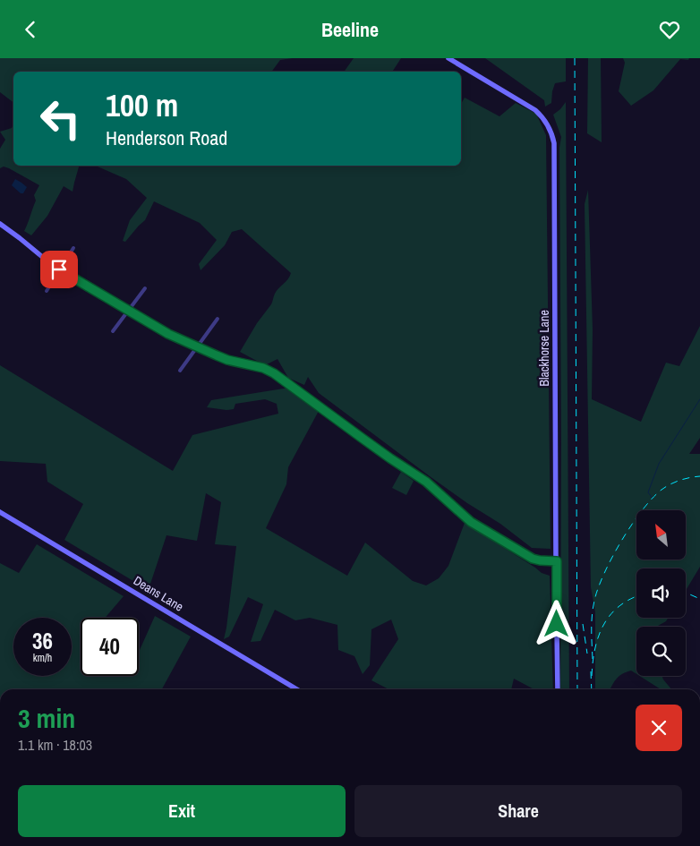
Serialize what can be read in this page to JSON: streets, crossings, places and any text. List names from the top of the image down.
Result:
{
  "streets": {
    "street": ["Blackhorse Lane", "Deans Lane"]
  },
  "north": "top left",
  "page": {
    "header": "Beeline",
    "turn": ["100 m", "Henderson Road"],
    "speed": "36 km/h",
    "limit": "40",
    "heading": ["3 min", "1.1 km · 18:03"],
    "buttons": ["Exit", "Share"]
  }
}
